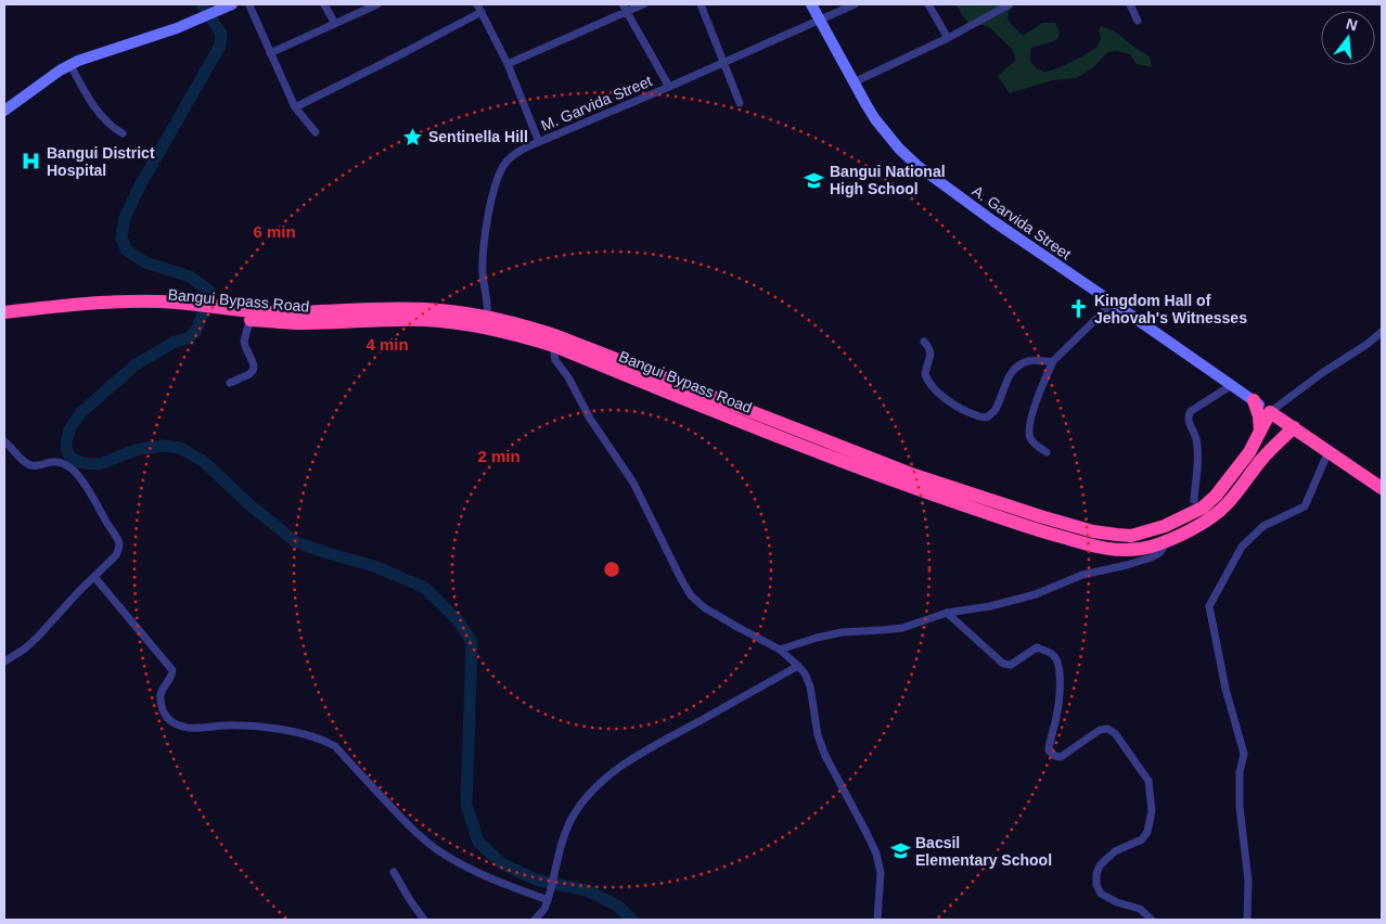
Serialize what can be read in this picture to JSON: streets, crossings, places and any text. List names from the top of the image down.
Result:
{
  "streets": {
    "highway": ["Bangui Bypass Road"],
    "main road": ["A. Garvida Street"],
    "street": ["M. Garvida Street"]
  },
  "crossings": [
    ["M. Garvida Street", "A. Garvida Street"],
    ["M. Garvida Street", "Bangui Bypass Road"],
    ["A. Garvida Street", "Bangui Bypass Road"]
  ],
  "places": {
    "place": ["Sentinella Hill"],
    "hospital": ["Bangui District Hospital"],
    "school or university": ["Bangui National High School", "Bacsil Elementary School"],
    "church": ["Kingdom Hall of Jehovah's Witnesses"]
  },
  "north": "top",
  "rings": ["6 min", "4 min", "2 min"]
}
